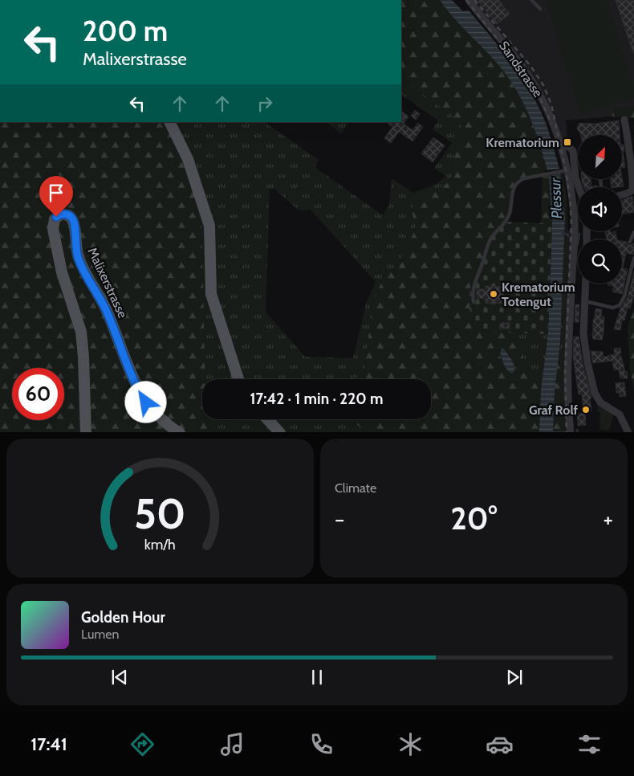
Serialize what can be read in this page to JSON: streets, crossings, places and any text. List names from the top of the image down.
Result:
{
  "streets": {
    "main road": ["Malixerstrasse"],
    "street": ["Sandstrasse"]
  },
  "water": ["Plessur"],
  "places": {
    "transit": ["Krematorium"],
    "other": ["Krematorium Totengut", "Graf Rolf"]
  },
  "north": "top right",
  "page": {
    "turn": ["200 m", "Malixerstrasse"],
    "limit": "60",
    "trip": "17:42 · 1 min · 220 m",
    "tile": "Climate",
    "heat": ["−", "20°", "+"],
    "song": ["Golden Hour", "Lumen"],
    "tabs": "17:41",
    "gauge": ["50", "km/h"]
  }
}
